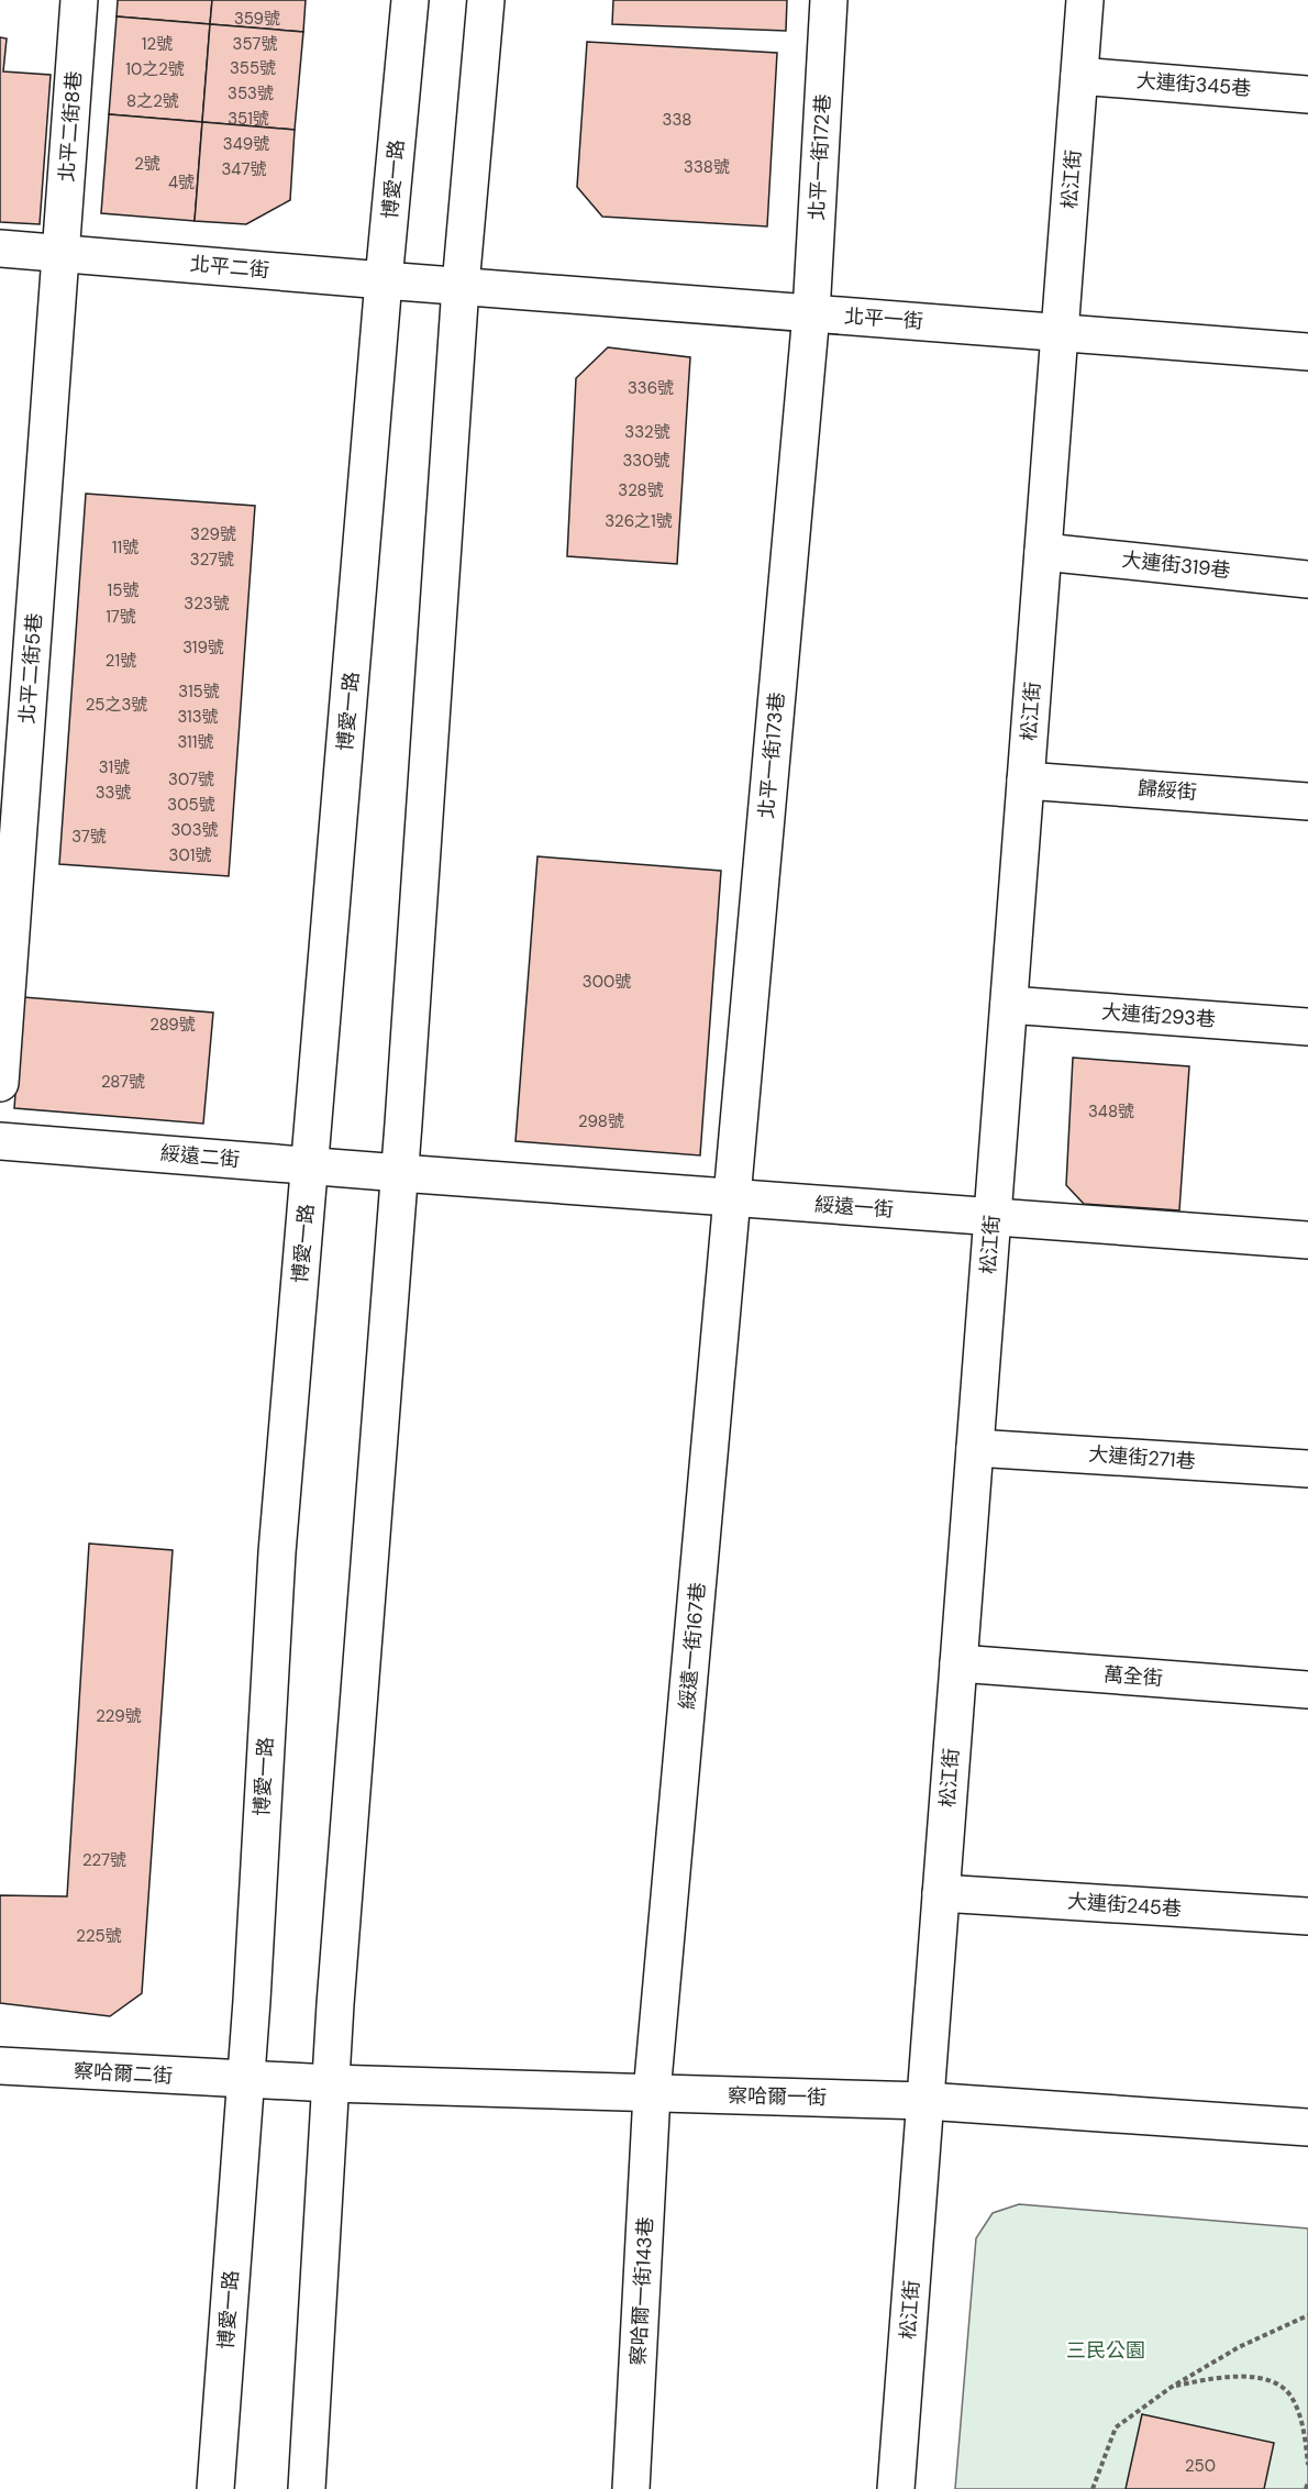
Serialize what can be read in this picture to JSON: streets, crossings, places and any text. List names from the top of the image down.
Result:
{
  "streets": {
    "street": [
      "大連街345巷",
      "北平二街8巷",
      "北平一街172巷",
      "博愛一路",
      "松江街",
      "北平二街",
      "北平一街",
      "大連街319巷",
      "北平二街5巷",
      "北平一街173巷",
      "歸綏街",
      "大連街293巷",
      "綏遠二街",
      "綏遠一街",
      "大連街271巷",
      "綏遠一街167巷",
      "萬全街",
      "大連街245巷",
      "察哈爾二街",
      "察哈爾一街",
      "察哈爾一街143巷"
    ]
  },
  "crossings": [
    ["大連街345巷", "松江街"],
    ["北平二街8巷", "北平二街"],
    ["北平二街8巷", "北平二街5巷"],
    ["北平一街172巷", "北平一街"],
    ["北平一街172巷", "北平一街173巷"],
    ["博愛一路", "北平二街"],
    ["博愛一路", "綏遠二街"],
    ["博愛一路", "察哈爾二街"],
    ["博愛一路", "察哈爾一街"],
    ["松江街", "北平一街"],
    ["松江街", "大連街319巷"],
    ["松江街", "歸綏街"],
    ["松江街", "大連街293巷"],
    ["松江街", "綏遠一街"],
    ["松江街", "大連街271巷"],
    ["松江街", "萬全街"],
    ["松江街", "大連街245巷"],
    ["松江街", "察哈爾一街"],
    ["北平二街", "北平一街"],
    ["北平二街", "北平二街5巷"],
    ["北平一街", "北平一街173巷"],
    ["北平一街173巷", "綏遠一街"],
    ["北平一街173巷", "綏遠一街167巷"],
    ["綏遠二街", "綏遠一街"],
    ["綏遠一街", "綏遠一街167巷"],
    ["綏遠一街167巷", "察哈爾一街"],
    ["綏遠一街167巷", "察哈爾一街143巷"],
    ["察哈爾二街", "察哈爾一街"],
    ["察哈爾一街", "察哈爾一街143巷"]
  ],
  "parks": ["三民公園"],
  "house_numbers": [
    "359號",
    "12號",
    "357號",
    "355號",
    "10之2號",
    "353號",
    "8之2號",
    "351號",
    "338",
    "349號",
    "2號",
    "338號",
    "347號",
    "4號",
    "336號",
    "332號",
    "330號",
    "328號",
    "326之1號",
    "329號",
    "11號",
    "327號",
    "15號",
    "323號",
    "17號",
    "319號",
    "21號",
    "315號",
    "25之3號",
    "313號",
    "311號",
    "31號",
    "307號",
    "33號",
    "305號",
    "303號",
    "37號",
    "301號",
    "300號",
    "289號",
    "287號",
    "348號",
    "298號",
    "229號",
    "227號",
    "225號",
    "250"
  ]
}
